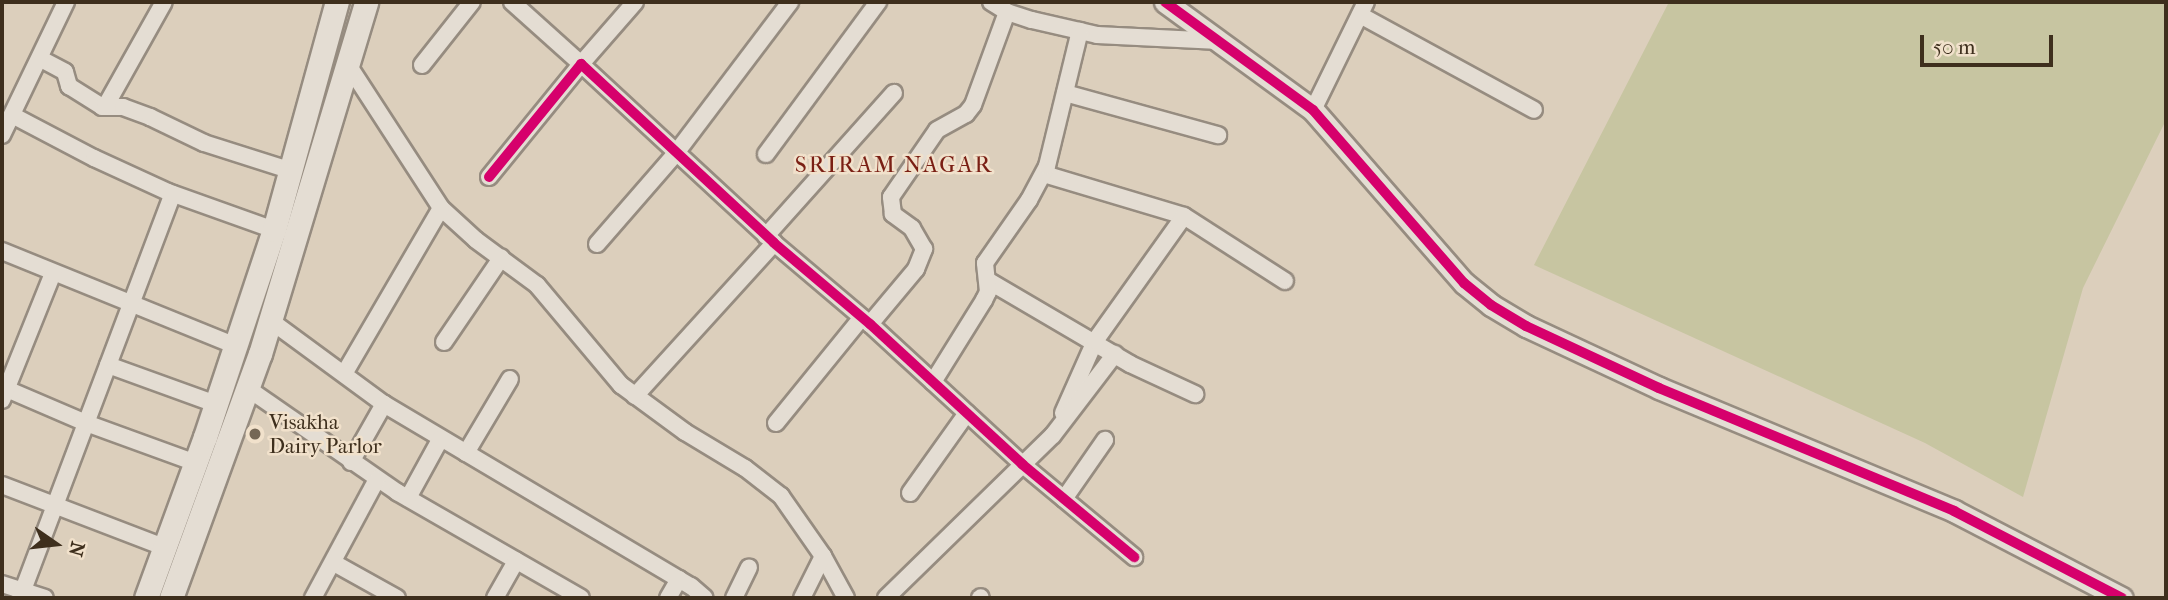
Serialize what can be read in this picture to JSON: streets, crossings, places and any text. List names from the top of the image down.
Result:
{
  "districts": ["SRIRAM NAGAR"],
  "places": ["Visakha Dairy Parlor"],
  "scale_bar": "50 m",
  "north": "right"
}
